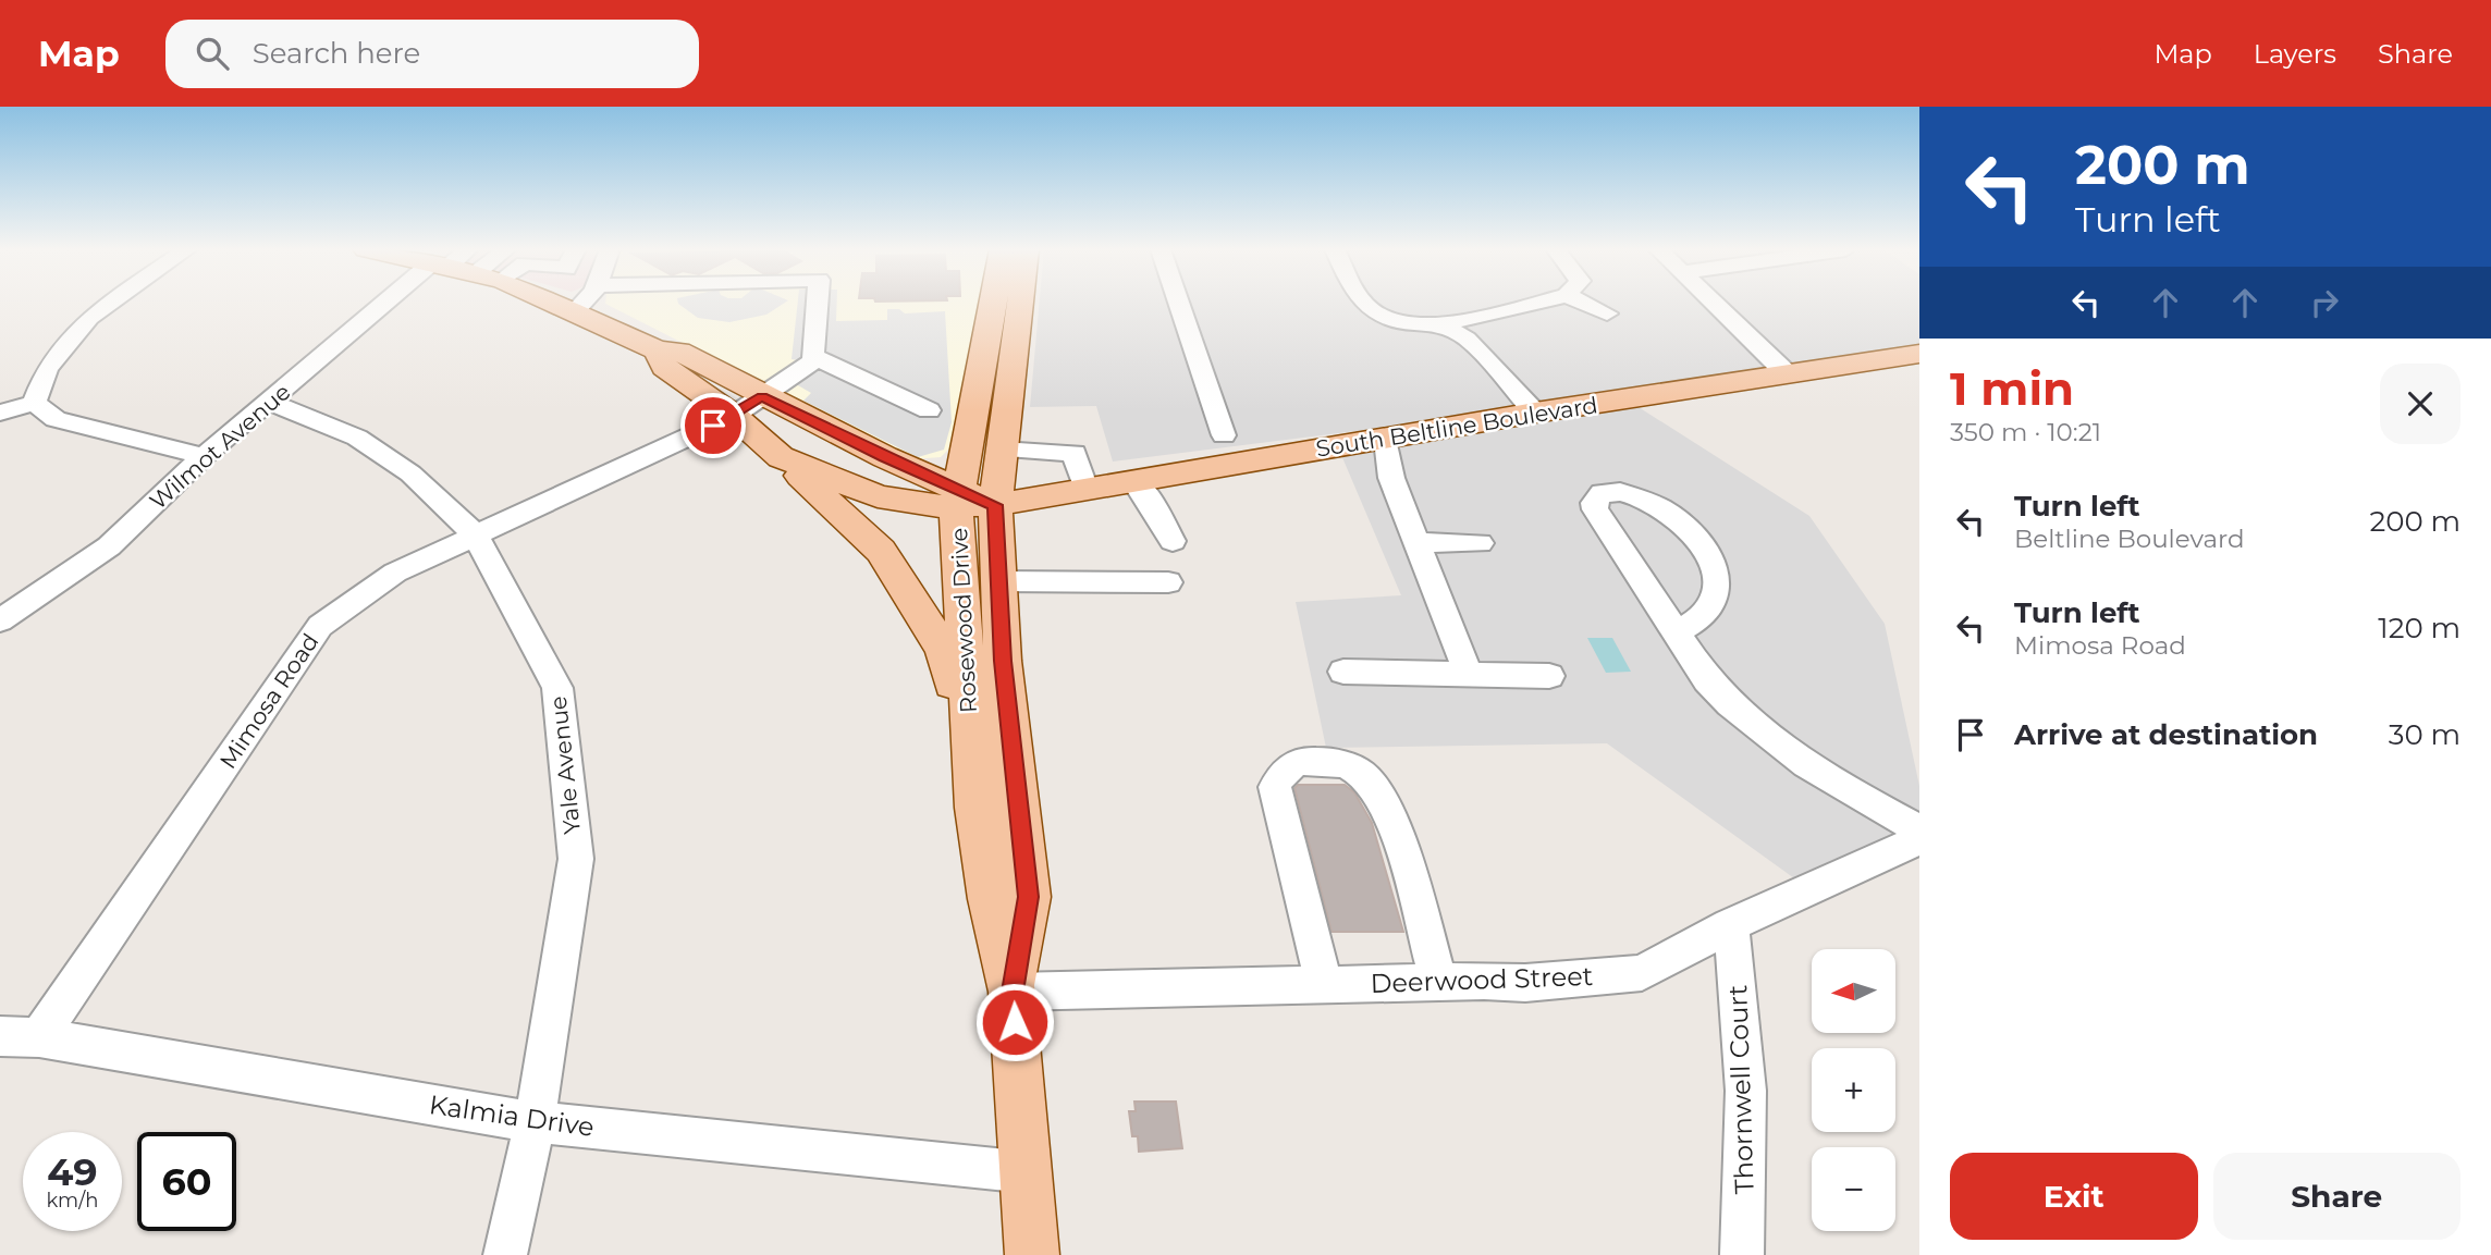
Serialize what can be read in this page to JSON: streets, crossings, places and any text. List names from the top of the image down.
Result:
{
  "streets": {
    "main road": ["South Beltline Boulevard", "Rosewood Drive"],
    "street": [
      "Wilmot Avenue",
      "Mimosa Road",
      "Yale Avenue",
      "Deerwood Street",
      "Thornwell Court",
      "Kalmia Drive"
    ]
  },
  "crossings": [
    ["South Beltline Boulevard", "Rosewood Drive"],
    ["Wilmot Avenue", "Yale Avenue"],
    ["Rosewood Drive", "Deerwood Street"],
    ["Rosewood Drive", "Kalmia Drive"],
    ["Mimosa Road", "Yale Avenue"],
    ["Mimosa Road", "Kalmia Drive"],
    ["Yale Avenue", "Kalmia Drive"],
    ["Deerwood Street", "Thornwell Court"]
  ],
  "north": "left",
  "page": {
    "header": "Map",
    "search": "Search here",
    "nav": ["Map", "Layers", "Share"],
    "turn": ["200 m", "Turn left"],
    "heading": ["1 min", "350 m · 10:21"],
    "list": [
      {
        "name": "Turn left",
        "note": "Beltline Boulevard",
        "value": "200 m"
      },
      {
        "name": "Turn left",
        "note": "Mimosa Road",
        "value": "120 m"
      },
      {
        "name": "Arrive at destination",
        "value": "30 m"
      }
    ],
    "map_buttons": ["+", "−"],
    "speed": "49 km/h",
    "limit": "60",
    "buttons": ["Exit", "Share"]
  }
}
